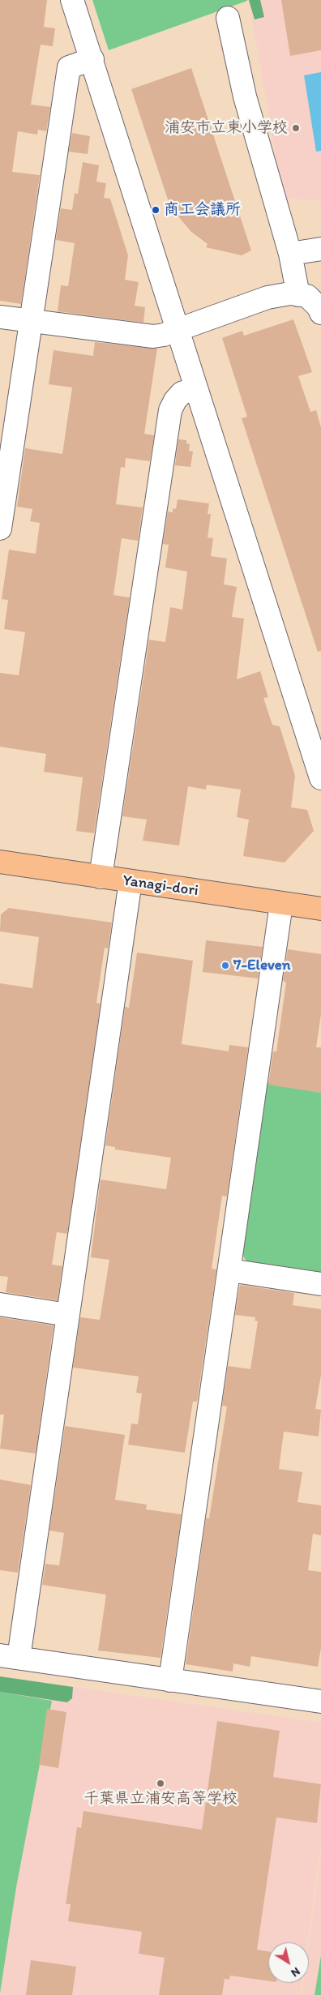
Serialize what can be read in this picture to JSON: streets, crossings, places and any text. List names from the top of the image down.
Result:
{
  "streets": {
    "main road": ["Yanagi-dori"]
  },
  "places": [
    "浦安市立東小学校",
    "商工会議所",
    "7-Eleven",
    "千葉県立浦安高等学校"
  ],
  "north": "bottom right"
}
